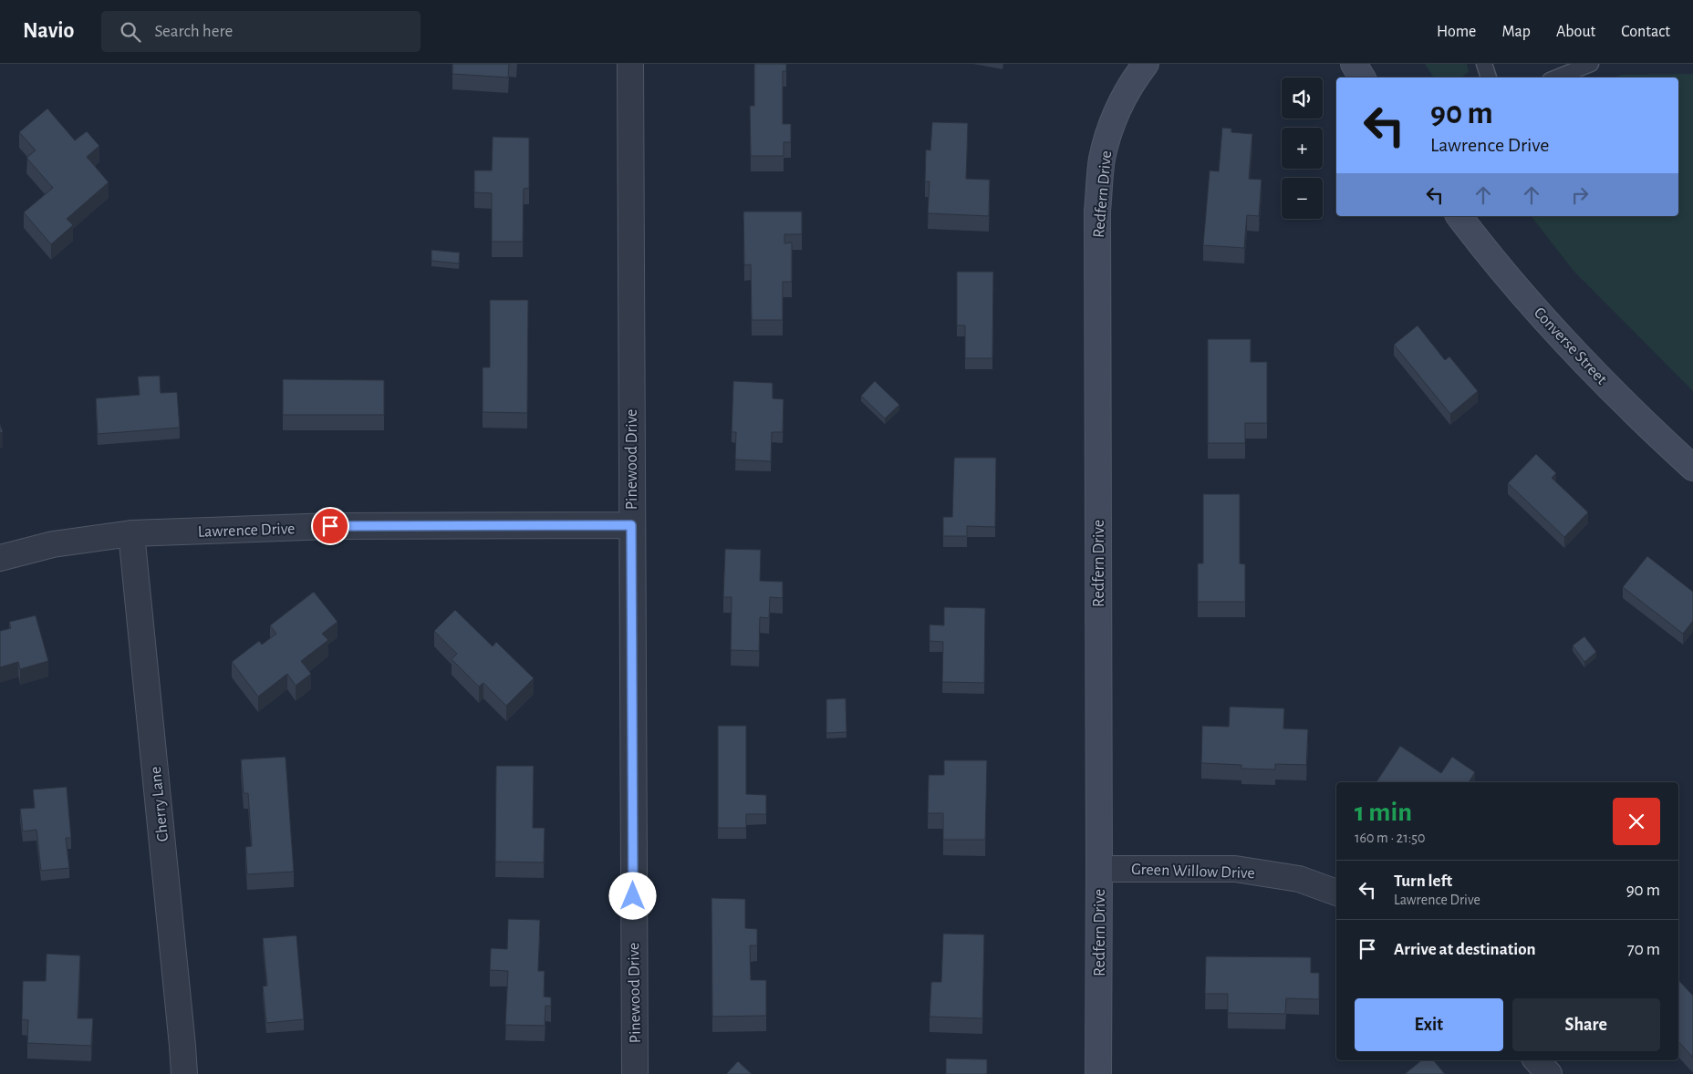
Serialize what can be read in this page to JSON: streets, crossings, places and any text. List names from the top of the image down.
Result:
{
  "streets": {
    "street": [
      "Redfern Drive",
      "Converse Street",
      "Pinewood Drive",
      "Lawrence Drive",
      "Cherry Lane",
      "Green Willow Drive"
    ]
  },
  "crossings": [
    ["Redfern Drive", "Green Willow Drive"],
    ["Pinewood Drive", "Lawrence Drive"],
    ["Lawrence Drive", "Cherry Lane"]
  ],
  "page": {
    "header": "Navio",
    "search": "Search here",
    "nav": [
      "Home",
      "Map",
      "About",
      "Contact"
    ],
    "map_buttons": ["+", "−"],
    "turn": ["90 m", "Lawrence Drive"],
    "heading": ["1 min", "160 m · 21:50"],
    "list": [
      {
        "name": "Turn left",
        "note": "Lawrence Drive",
        "value": "90 m"
      },
      {
        "name": "Arrive at destination",
        "value": "70 m"
      }
    ],
    "buttons": ["Exit", "Share"]
  }
}
